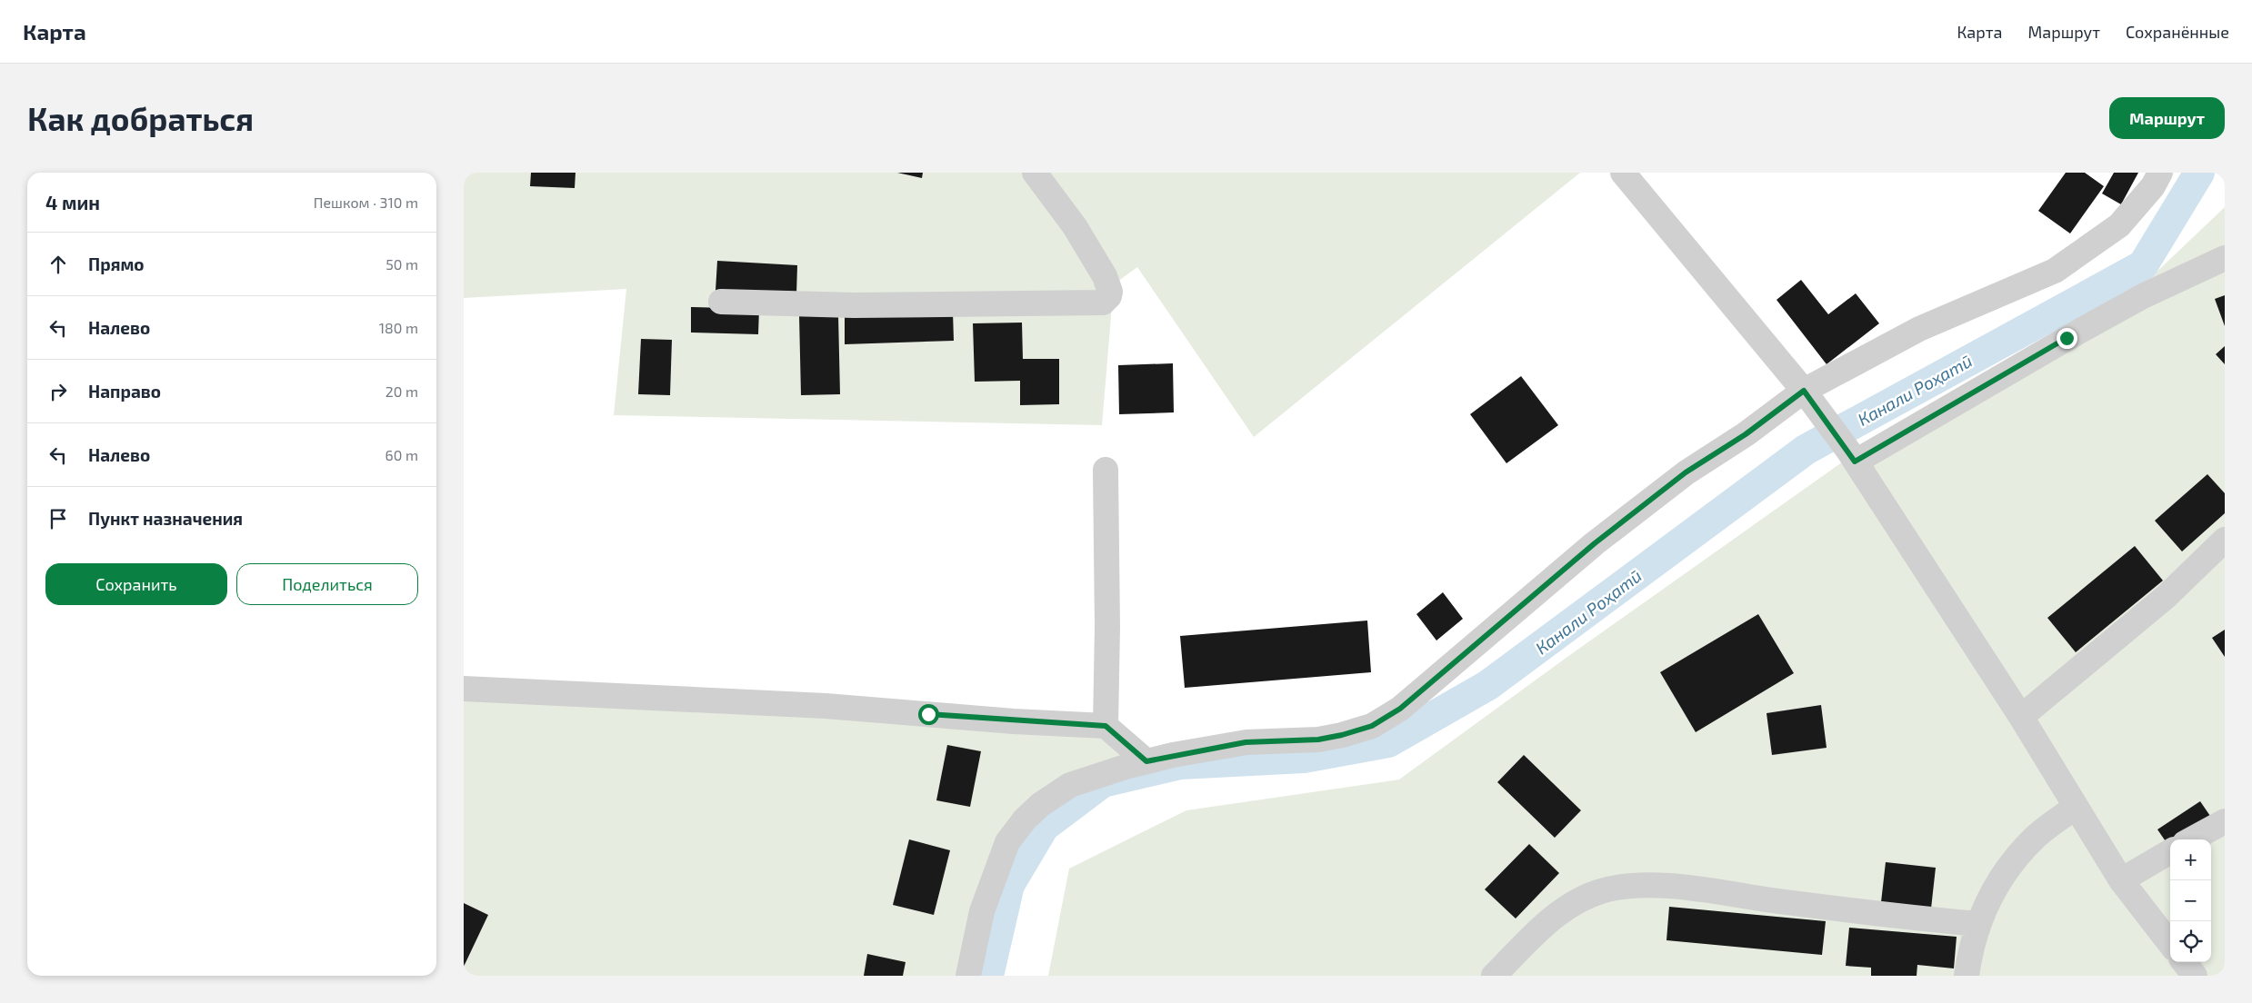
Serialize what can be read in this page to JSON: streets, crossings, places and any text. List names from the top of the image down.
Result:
{
  "water": ["Канали Роҳатӣ"],
  "page": {
    "header": "Карта",
    "nav": ["Карта", "Маршрут", "Сохранённые"],
    "buttons": [
      "Маршрут",
      ["Сохранить", "Поделиться"]
    ],
    "title": "Как добраться",
    "heading": ["4 мин", "Пешком · 310 m"],
    "list": [
      ["Прямо", "50 m"],
      ["Налево", "180 m"],
      ["Направо", "20 m"],
      ["Налево", "60 m"],
      "Пункт назначения"
    ],
    "map_buttons": ["+", "−"]
  }
}
